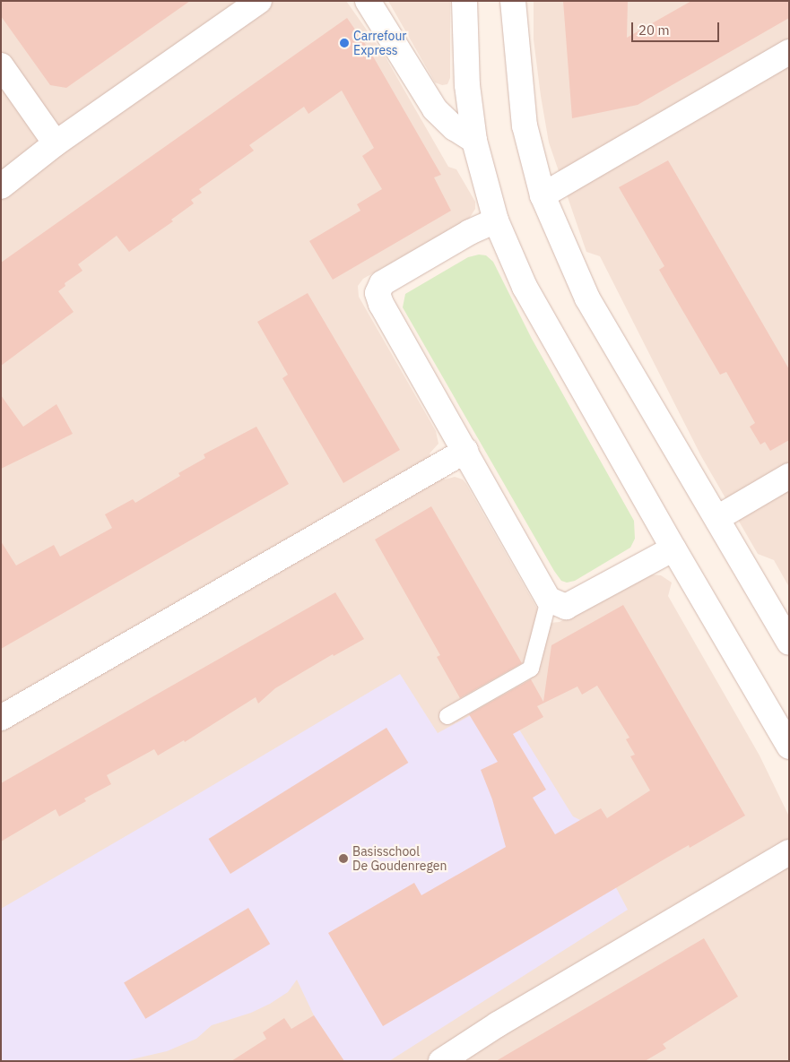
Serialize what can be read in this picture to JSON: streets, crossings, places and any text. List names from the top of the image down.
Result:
{
  "places": ["Carrefour Express", "Basisschool De Goudenregen"],
  "scale_bar": "20 m"
}
